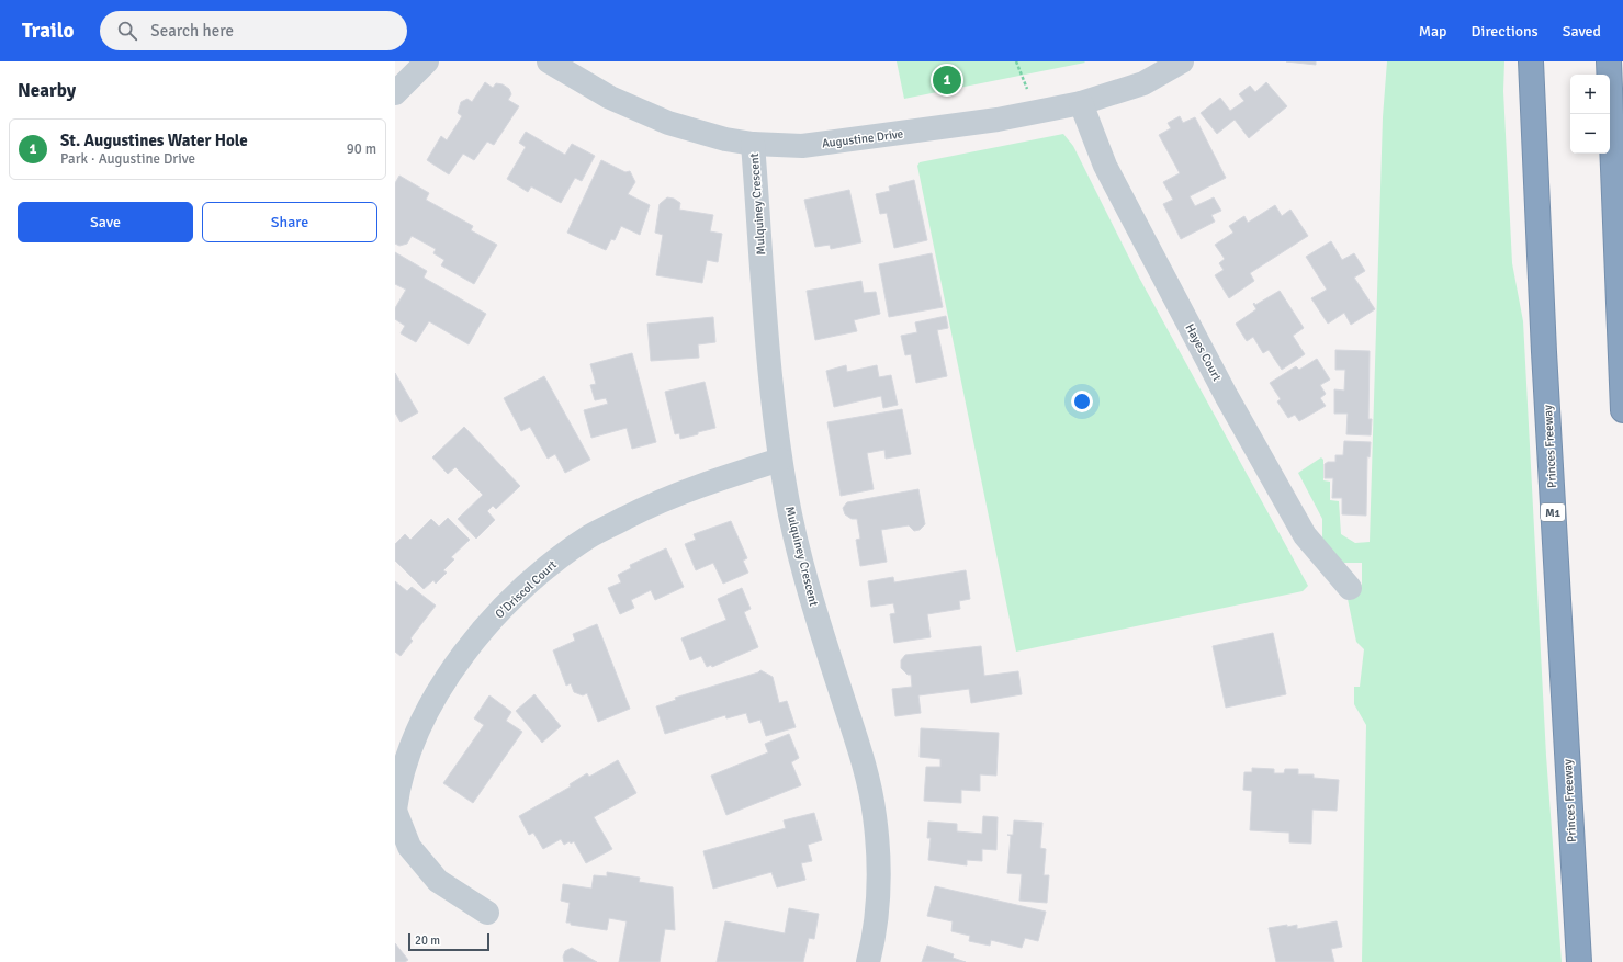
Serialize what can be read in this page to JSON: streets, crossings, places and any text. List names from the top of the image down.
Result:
{
  "streets": {
    "highway": ["Princes Freeway", "M1"],
    "street": [
      "Augustine Drive",
      "Mulquiney Crescent",
      "Hayes Court",
      "O'Driscol Court"
    ]
  },
  "crossings": [
    ["Augustine Drive", "Mulquiney Crescent"],
    ["Augustine Drive", "Hayes Court"],
    ["Mulquiney Crescent", "O'Driscol Court"]
  ],
  "scale_bar": "20 m",
  "page": {
    "header": "Trailo",
    "search": "Search here",
    "nav": ["Map", "Directions", "Saved"],
    "heading": "Nearby",
    "pins": "1",
    "map_buttons": ["+", "−"],
    "list": [
      {
        "mark": "1",
        "name": "St. Augustines Water Hole",
        "note": "Park · Augustine Drive",
        "value": "90 m"
      }
    ],
    "buttons": ["Save", "Share"],
    "scale": "20 m"
  }
}
